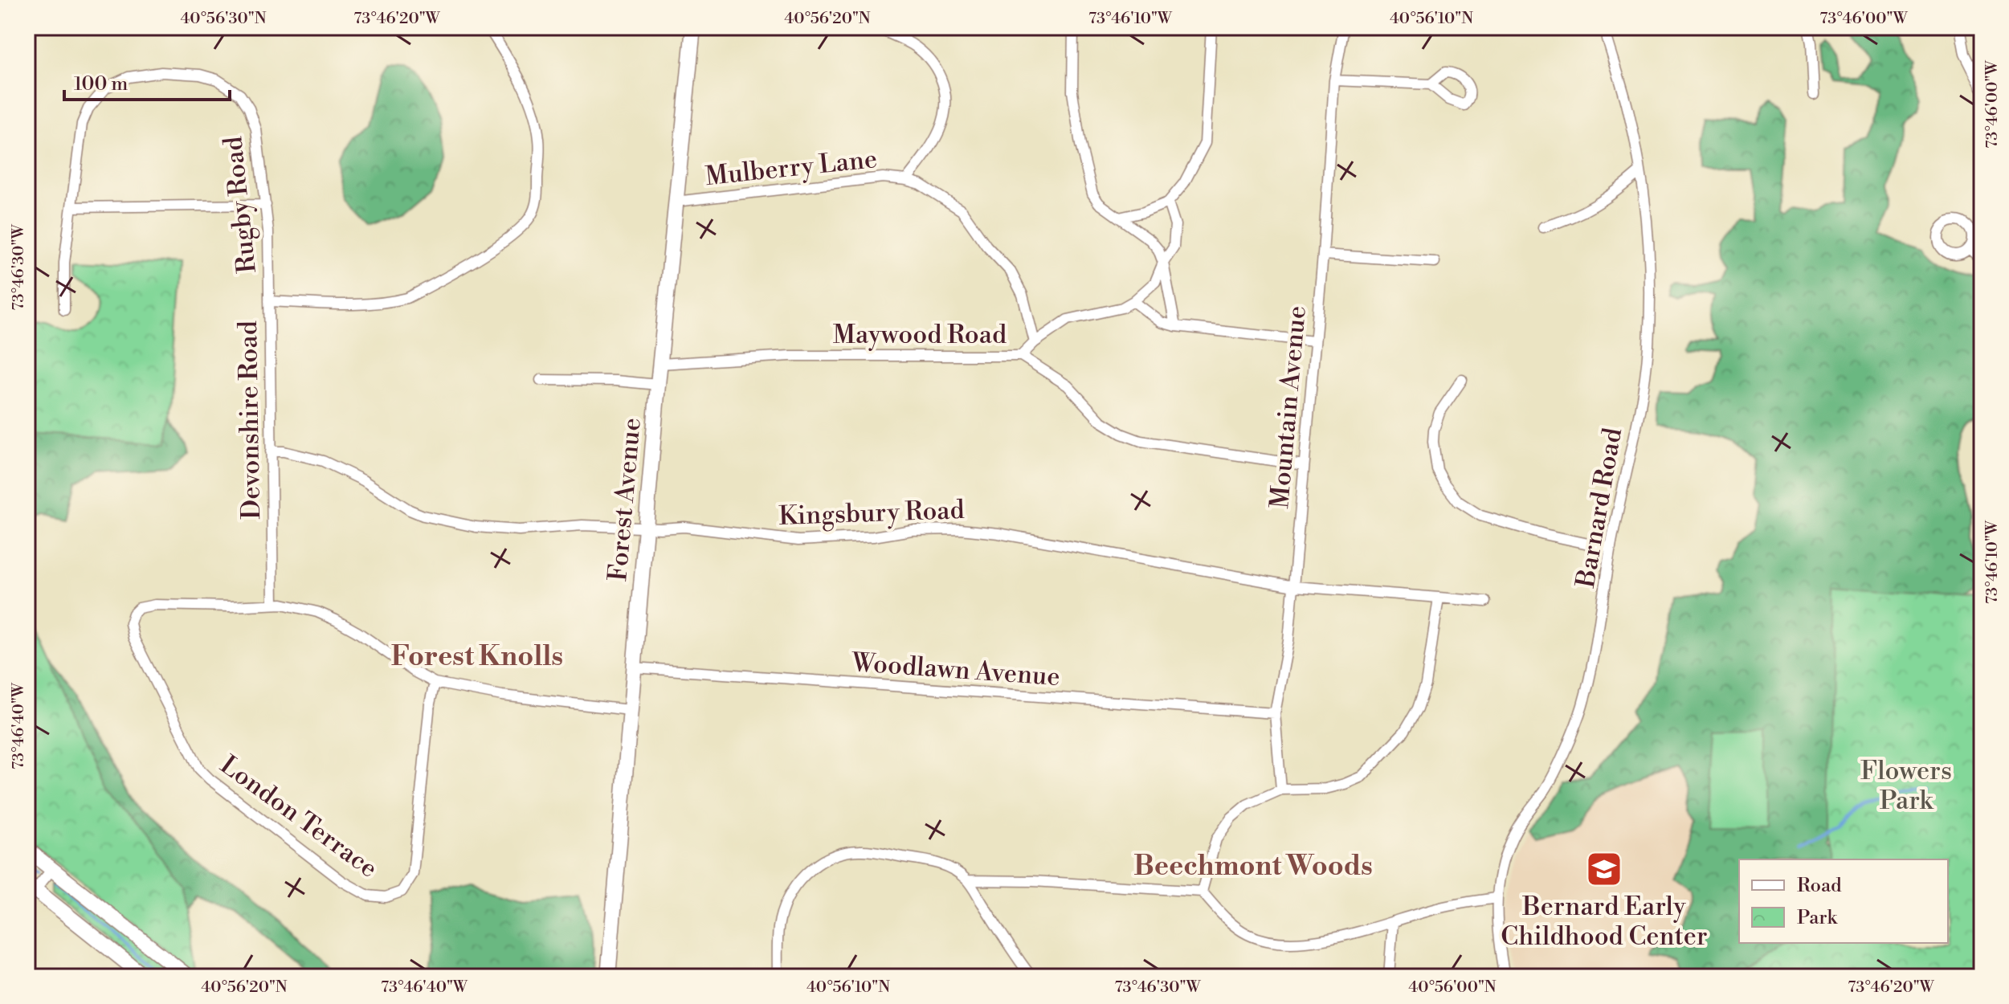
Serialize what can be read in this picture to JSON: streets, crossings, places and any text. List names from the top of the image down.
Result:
{
  "streets": {
    "street": [
      "Mulberry Lane",
      "Rugby Road",
      "Maywood Road",
      "Mountain Avenue",
      "Devonshire Road",
      "Forest Avenue",
      "Barnard Road",
      "Kingsbury Road",
      "Woodlawn Avenue",
      "London Terrace"
    ]
  },
  "crossings": [
    ["Mulberry Lane", "Forest Avenue"],
    ["Rugby Road", "Devonshire Road"],
    ["Maywood Road", "Mountain Avenue"],
    ["Maywood Road", "Forest Avenue"],
    ["Mountain Avenue", "Kingsbury Road"],
    ["Mountain Avenue", "Woodlawn Avenue"],
    ["Devonshire Road", "Kingsbury Road"],
    ["Devonshire Road", "London Terrace"],
    ["Forest Avenue", "Kingsbury Road"],
    ["Forest Avenue", "Woodlawn Avenue"]
  ],
  "districts": ["Forest Knolls", "Beechmont Woods"],
  "parks": ["Flowers Park"],
  "places": {
    "school or university": ["Bernard Early Childhood Center"]
  },
  "legend": ["Road", "Park"],
  "scale_bar": "100 m",
  "coordinates": [
    "40°56'30\"N",
    "73°46'20\"W",
    "40°56'20\"N",
    "73°46'10\"W",
    "40°56'10\"N",
    "73°46'00\"W",
    "73°46'30\"W",
    "73°46'40\"W",
    "40°56'00\"N"
  ]
}
